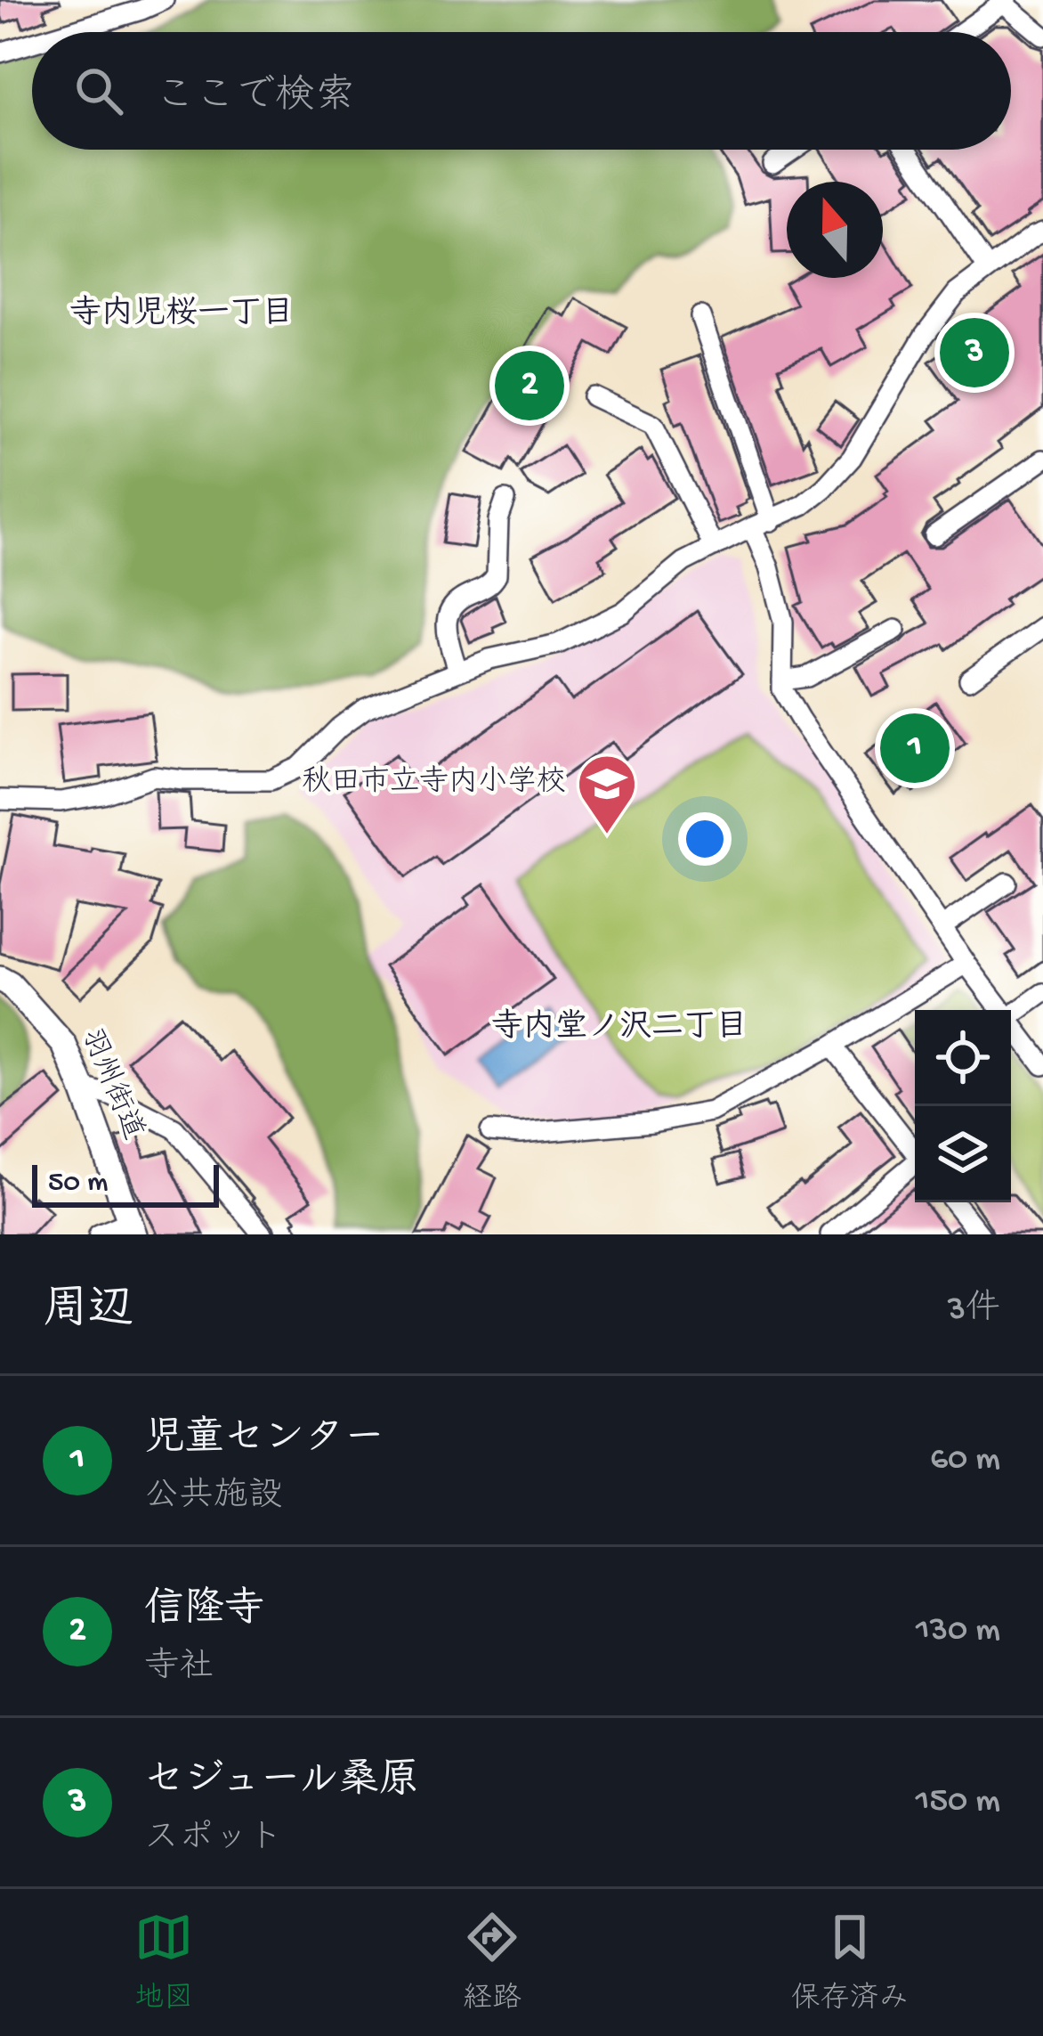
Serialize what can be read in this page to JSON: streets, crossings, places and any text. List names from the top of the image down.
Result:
{
  "streets": {
    "street": ["羽州街道"]
  },
  "districts": ["寺内児桜一丁目", "寺内堂ノ沢二丁目"],
  "places": {
    "school or university": ["秋田市立寺内小学校"]
  },
  "scale_bar": "50 m",
  "north": "top",
  "page": {
    "search": "ここで検索",
    "pins": ["3", "2", "1"],
    "scale": "50 m",
    "heading": ["周辺", "3件"],
    "list": [
      {
        "mark": "1",
        "name": "児童センター",
        "note": "公共施設",
        "value": "60 m"
      },
      {
        "mark": "2",
        "name": "信隆寺",
        "note": "寺社",
        "value": "130 m"
      },
      {
        "mark": "3",
        "name": "セジュール桑原",
        "note": "スポット",
        "value": "150 m"
      }
    ],
    "nav": ["地図", "経路", "保存済み"]
  }
}
